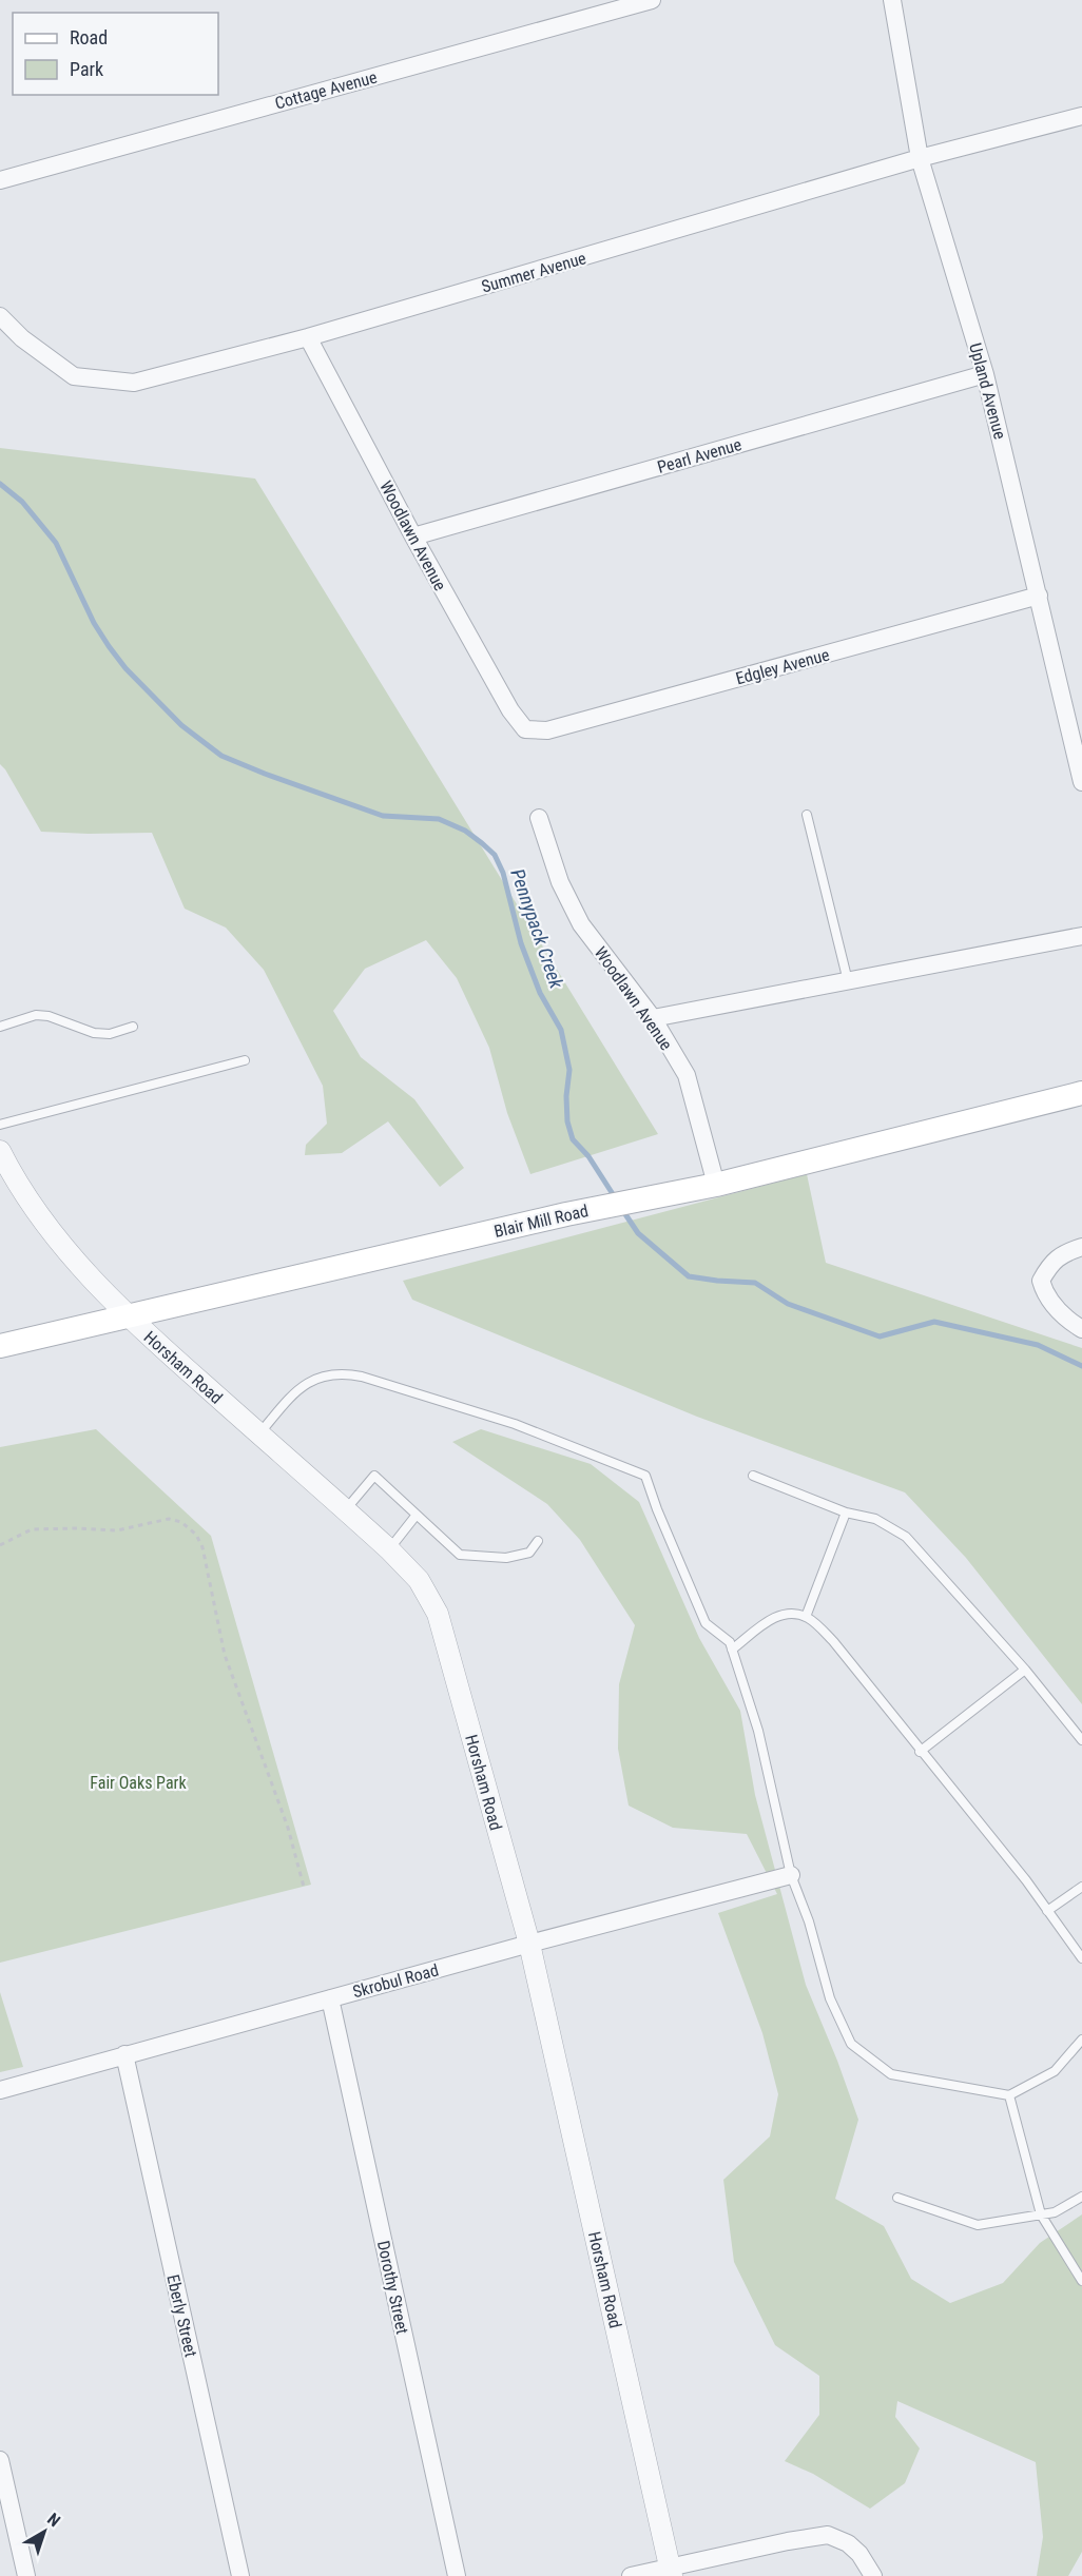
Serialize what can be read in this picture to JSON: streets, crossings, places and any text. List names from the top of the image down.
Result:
{
  "streets": {
    "main road": ["Blair Mill Road"],
    "street": [
      "Cottage Avenue",
      "Summer Avenue",
      "Upland Avenue",
      "Pearl Avenue",
      "Woodlawn Avenue",
      "Edgley Avenue",
      "Horsham Road",
      "Skrobul Road",
      "Dorothy Street",
      "Eberly Street"
    ]
  },
  "crossings": [
    ["Summer Avenue", "Upland Avenue"],
    ["Summer Avenue", "Woodlawn Avenue"],
    ["Upland Avenue", "Pearl Avenue"],
    ["Upland Avenue", "Edgley Avenue"],
    ["Pearl Avenue", "Woodlawn Avenue"],
    ["Woodlawn Avenue", "Edgley Avenue"],
    ["Woodlawn Avenue", "Blair Mill Road"],
    ["Blair Mill Road", "Horsham Road"],
    ["Horsham Road", "Skrobul Road"],
    ["Skrobul Road", "Dorothy Street"],
    ["Skrobul Road", "Eberly Street"]
  ],
  "water": ["Pennypack Creek"],
  "parks": ["Fair Oaks Park"],
  "legend": ["Road", "Park"],
  "north": "top right"
}
